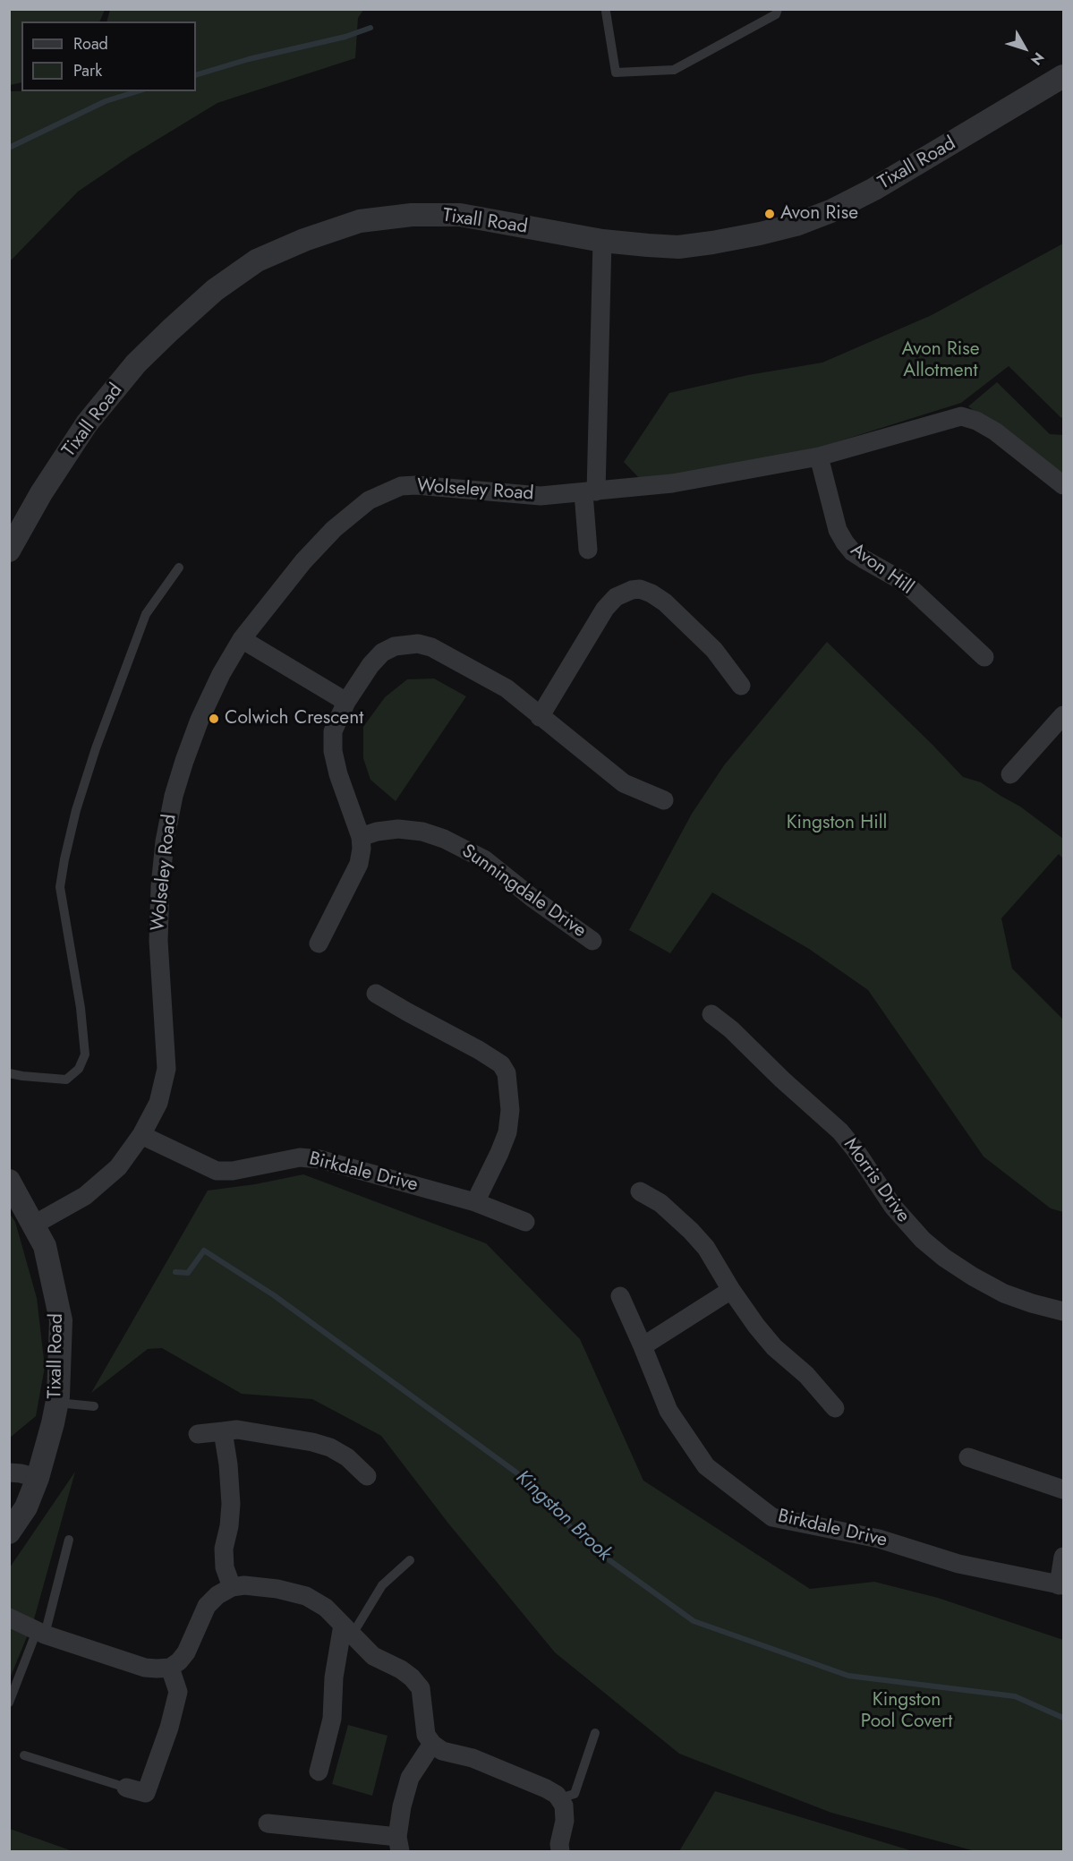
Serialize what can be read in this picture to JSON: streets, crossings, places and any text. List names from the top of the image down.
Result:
{
  "streets": {
    "street": [
      "Tixall Road",
      "Wolseley Road",
      "Avon Hill",
      "Sunningdale Drive",
      "Birkdale Drive",
      "Morris Drive"
    ]
  },
  "crossings": [
    ["Tixall Road", "Wolseley Road"],
    ["Wolseley Road", "Birkdale Drive"]
  ],
  "water": ["Kingston Brook"],
  "parks": ["Avon Rise Allotment", "Kingston Hill", "Kingston Pool Covert"],
  "places": ["Avon Rise", "Colwich Crescent"],
  "legend": ["Road", "Park"],
  "north": "bottom right"
}
